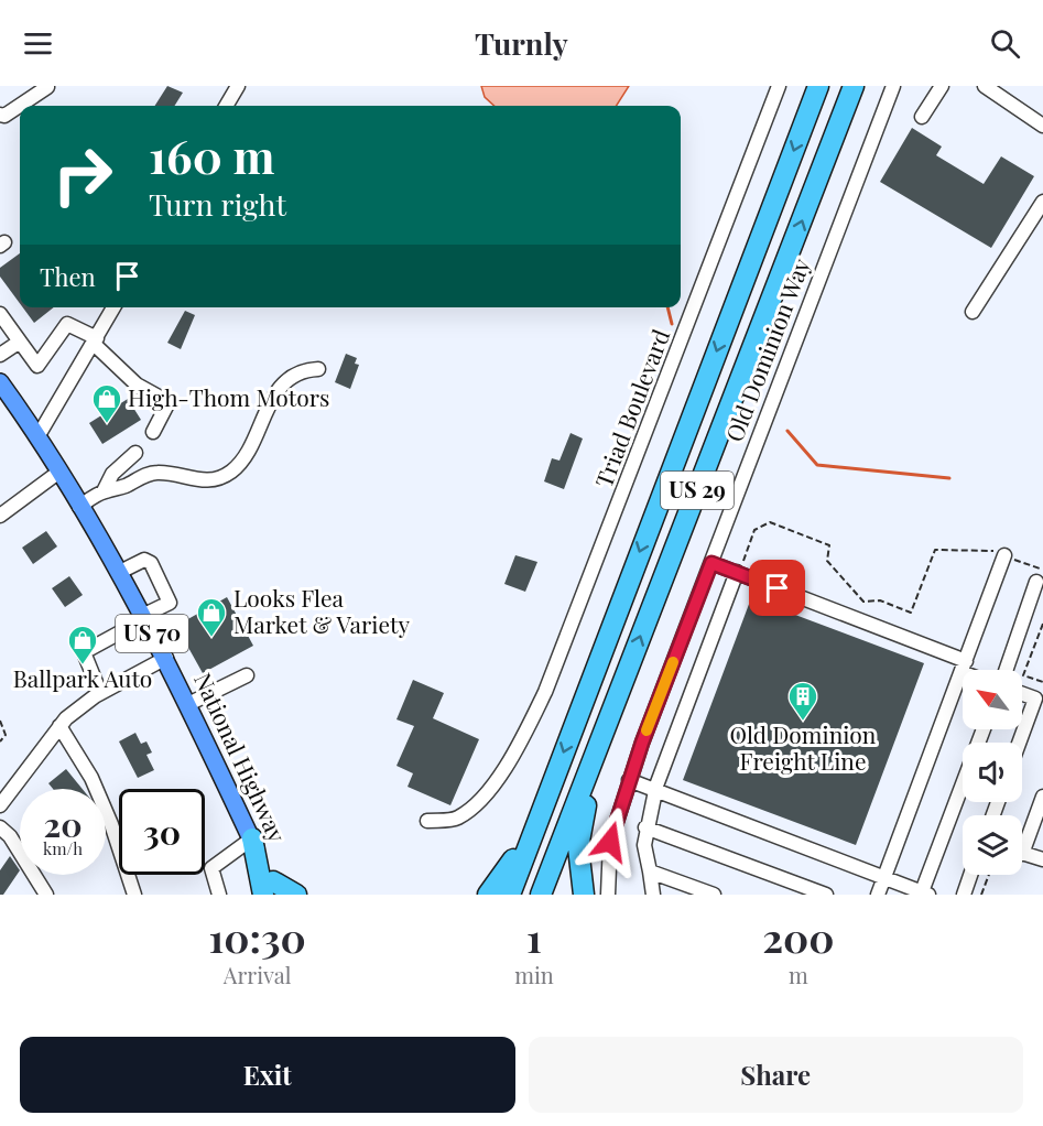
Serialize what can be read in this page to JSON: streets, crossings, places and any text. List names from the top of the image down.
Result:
{
  "streets": {
    "highway": ["US 29"],
    "main road": ["US 70", "National Highway"],
    "street": ["Old Dominion Way", "Triad Boulevard"]
  },
  "crossings": [
    ["US 70", "National Highway"]
  ],
  "places": {
    "shop": ["High-Thom Motors", "Looks Flea Market & Variety", "Ballpark Auto"],
    "building": ["Old Dominion Freight Line"]
  },
  "north": "top left",
  "page": {
    "header": "Turnly",
    "turn": ["160 m", "Turn right"],
    "then": "Then",
    "speed": "20 km/h",
    "limit": "30",
    "eta": [
      "10:30",
      "Arrival",
      "1",
      "min",
      "200",
      "m"
    ],
    "buttons": ["Exit", "Share"]
  }
}
